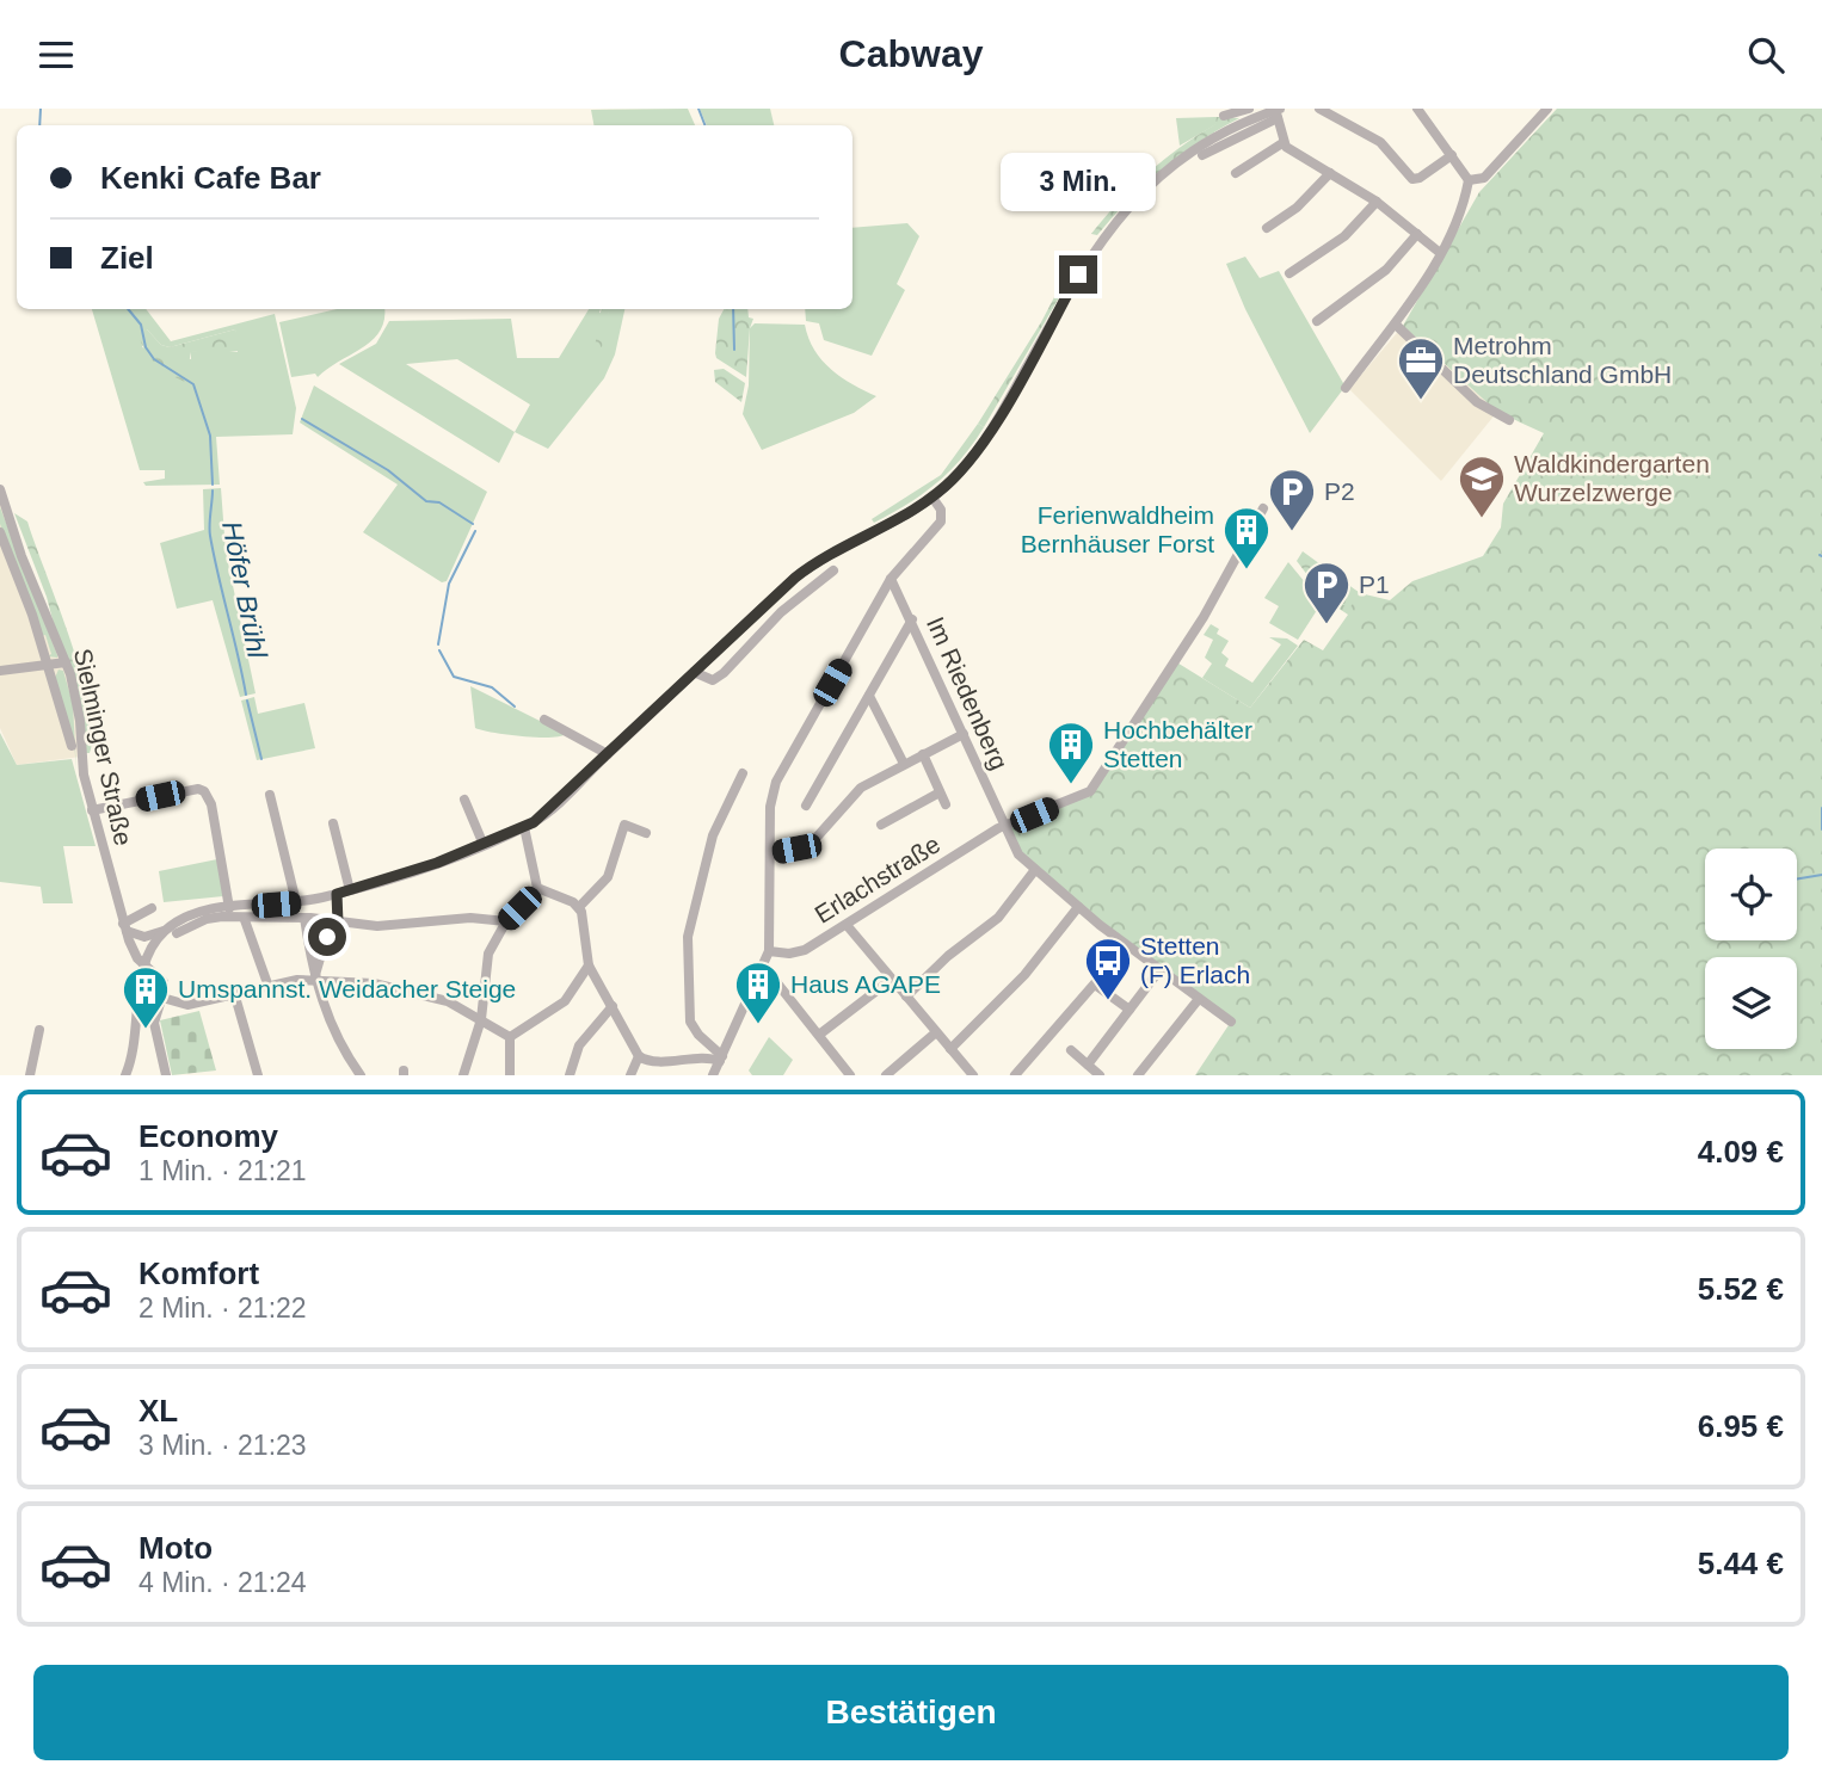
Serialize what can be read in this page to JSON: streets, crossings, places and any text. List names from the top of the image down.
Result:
{
  "streets": {
    "street": ["Im Riedenberg", "Sielminger Straße", "Erlachstraße"]
  },
  "crossings": [
    ["Im Riedenberg", "Erlachstraße"]
  ],
  "water": ["Höfer Brühl"],
  "places": {
    "office": ["Metrohm Deutschland GmbH"],
    "school or university": ["Waldkindergarten Wurzelzwerge"],
    "parking": ["P2", "P1"],
    "building": [
      "Ferienwaldheim Bernhäuser Forst",
      "Hochbehälter Stetten",
      "Haus AGAPE",
      "Umspannst. Weidacher Steige"
    ],
    "bus stop": ["Stetten (F) Erlach"]
  },
  "page": {
    "header": "Cabway",
    "banner": ["Kenki Cafe Bar", "Ziel"],
    "bubble": "3 Min.",
    "list": [
      {
        "name": "Economy",
        "note": "1 Min. · 21:21",
        "value": "4.09 €"
      },
      {
        "name": "Komfort",
        "note": "2 Min. · 21:22",
        "value": "5.52 €"
      },
      {
        "name": "XL",
        "note": "3 Min. · 21:23",
        "value": "6.95 €"
      },
      {
        "name": "Moto",
        "note": "4 Min. · 21:24",
        "value": "5.44 €"
      }
    ],
    "buttons": "Bestätigen"
  }
}
